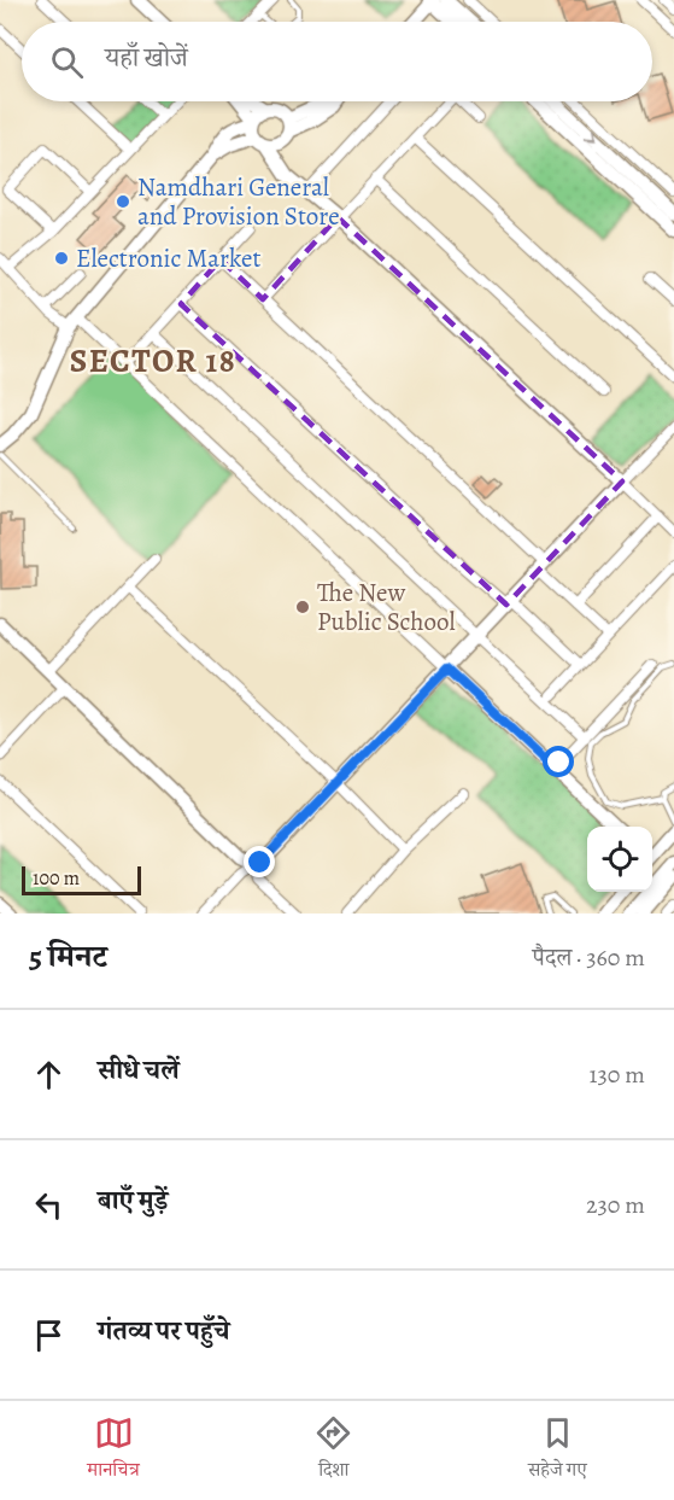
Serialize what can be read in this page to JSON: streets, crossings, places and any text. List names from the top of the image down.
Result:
{
  "districts": ["SECTOR 18"],
  "places": ["Namdhari General and Provision Store", "Electronic Market", "The New Public School"],
  "scale_bar": "100 m",
  "page": {
    "search": "यहाँ खोजें",
    "scale": "100 m",
    "heading": ["5 मिनट", "पैदल · 360 m"],
    "list": [
      ["सीधे चलें", "130 m"],
      ["बाएँ मुड़ें", "230 m"],
      "गंतव्य पर पहुँचे"
    ],
    "nav": ["मानचित्र", "दिशा", "सहेजे गए"]
  }
}
